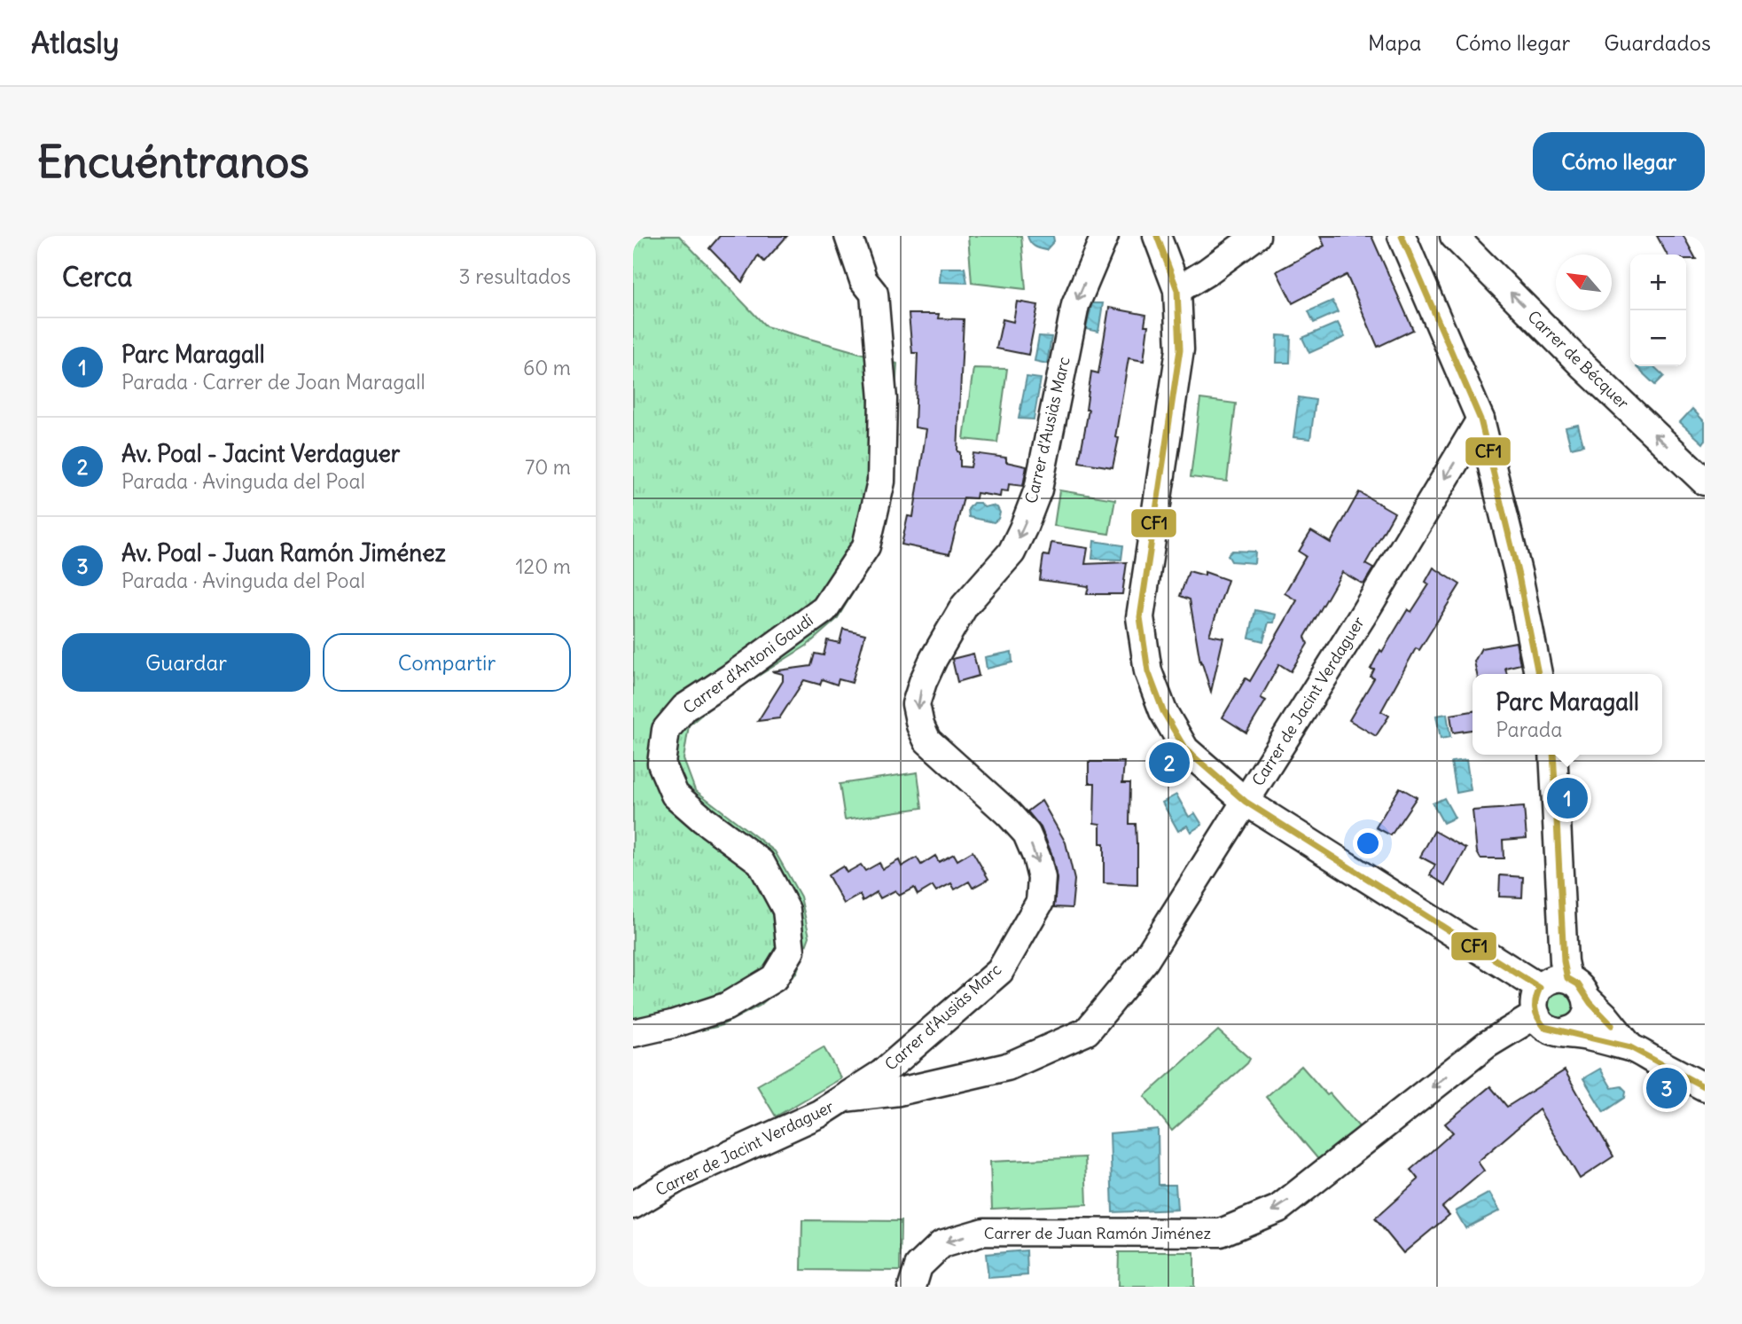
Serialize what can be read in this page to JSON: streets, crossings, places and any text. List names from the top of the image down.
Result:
{
  "streets": {
    "street": [
      "Carrer de Bécquer",
      "Carrer d'Ausiàs Marc",
      "Carrer d'Antoni Gaudí",
      "Carrer de Jacint Verdaguer",
      "Carrer de Juan Ramón Jiménez"
    ]
  },
  "crossings": [
    ["Carrer d'Ausiàs Marc", "Carrer de Jacint Verdaguer"]
  ],
  "one_way": ["Carrer d'Ausiàs Marc", "Carrer de Jacint Verdaguer", "Carrer de Juan Ramón Jiménez"],
  "lines": ["transit line CF1"],
  "north": "top left",
  "page": {
    "header": "Atlasly",
    "nav": ["Mapa", "Cómo llegar", "Guardados"],
    "buttons": [
      "Cómo llegar",
      ["Guardar", "Compartir"]
    ],
    "title": "Encuéntranos",
    "heading": ["Cerca", "3 resultados"],
    "map_buttons": ["+", "−"],
    "list": [
      {
        "mark": "1",
        "name": "Parc Maragall",
        "note": "Parada · Carrer de Joan Maragall",
        "value": "60 m"
      },
      {
        "mark": "2",
        "name": "Av. Poal - Jacint Verdaguer",
        "note": "Parada · Avinguda del Poal",
        "value": "70 m"
      },
      {
        "mark": "3",
        "name": "Av. Poal - Juan Ramón Jiménez",
        "note": "Parada · Avinguda del Poal",
        "value": "120 m"
      }
    ],
    "popup": ["Parc Maragall", "Parada"],
    "pins": ["2", "1", "3"]
  }
}
